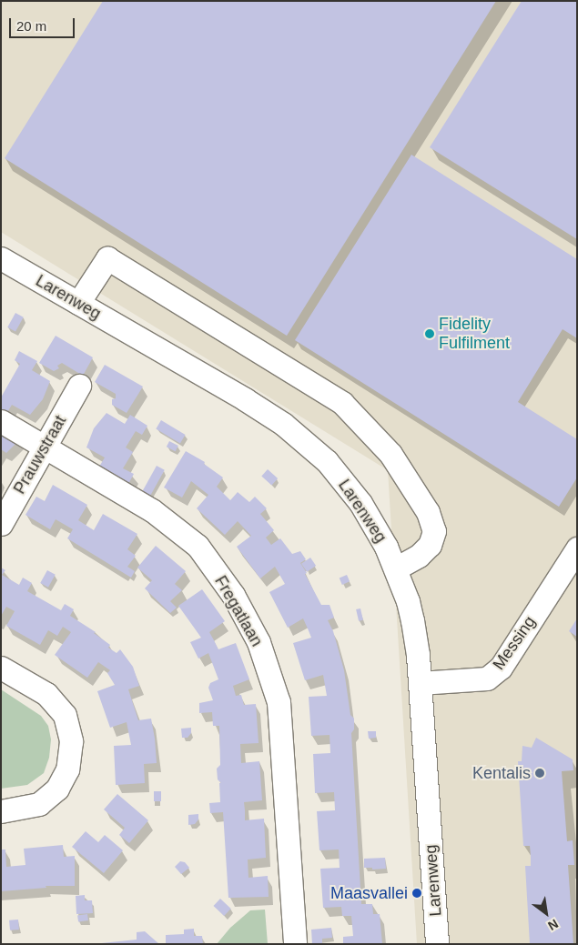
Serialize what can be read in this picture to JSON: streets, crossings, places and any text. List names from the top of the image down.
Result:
{
  "streets": {
    "street": [
      "Larenweg",
      "Prauwstraat",
      "Fregatlaan",
      "Messing"
    ]
  },
  "crossings": [
    ["Larenweg", "Messing"],
    ["Prauwstraat", "Fregatlaan"]
  ],
  "places": ["Fidelity Fulfilment", "Kentalis", "Maasvallei"],
  "scale_bar": "20 m",
  "north": "bottom right"
}
